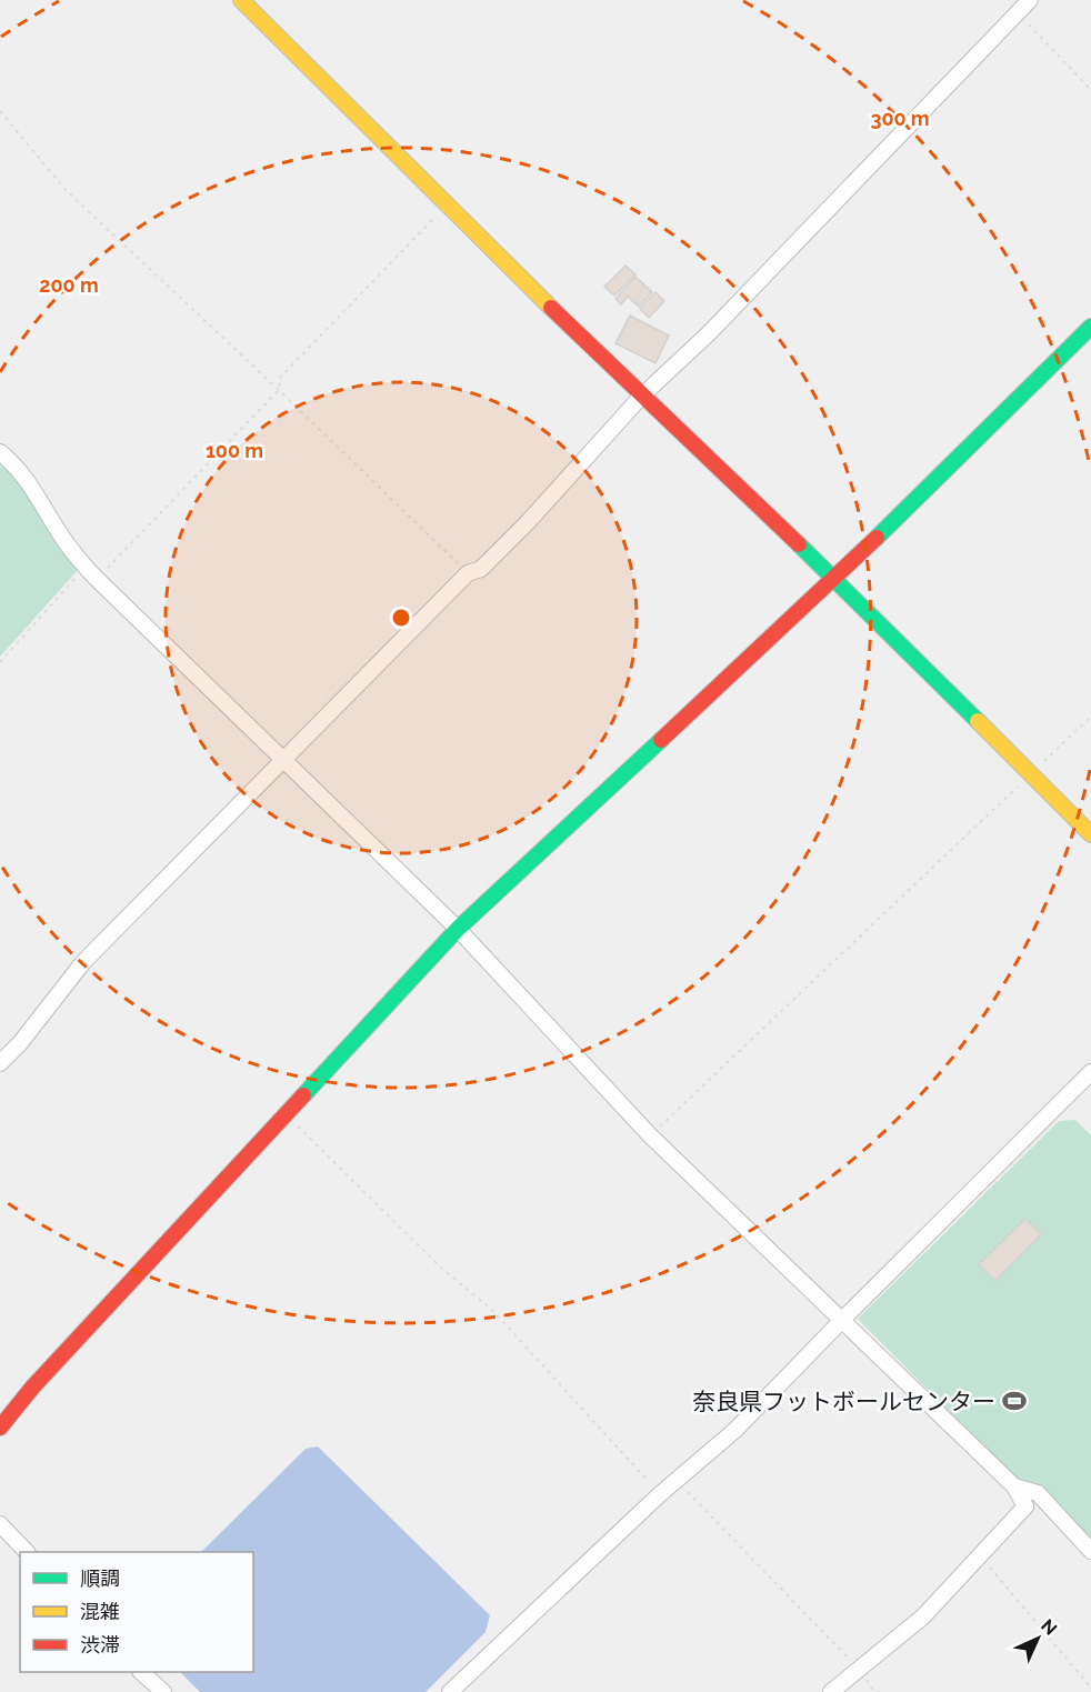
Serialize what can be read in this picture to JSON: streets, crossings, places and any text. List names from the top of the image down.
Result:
{
  "places": {
    "sports": ["奈良県フットボールセンター"]
  },
  "legend": ["順調", "混雑", "渋滞"],
  "north": "top right",
  "rings": ["300 m", "200 m", "100 m"]
}
